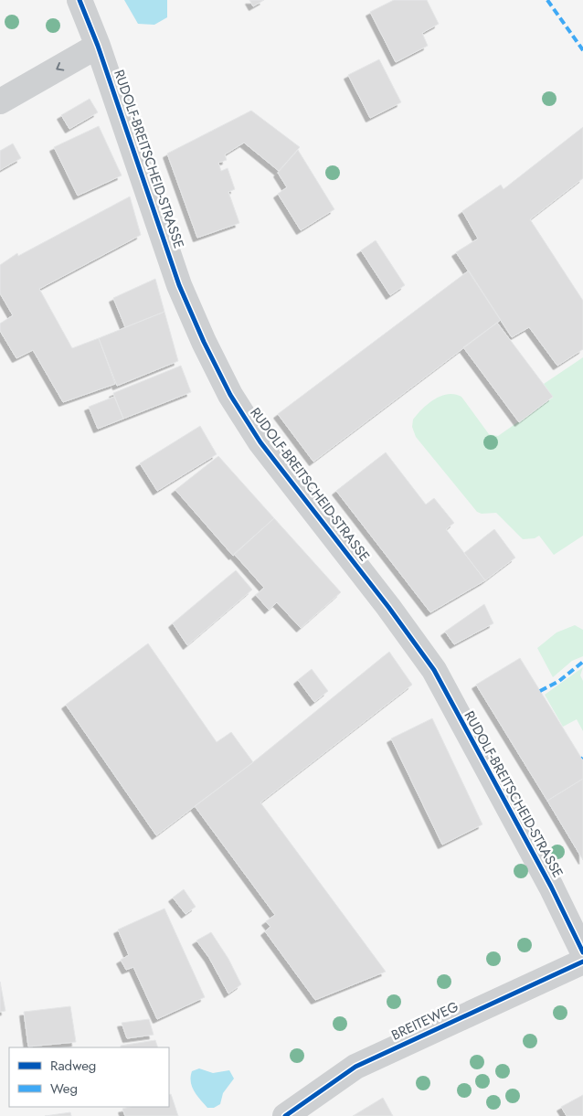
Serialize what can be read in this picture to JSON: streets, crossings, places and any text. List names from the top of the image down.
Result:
{
  "streets": {
    "street": ["RUDOLF-BREITSCHEID-STRASSE", "BREITEWEG"]
  },
  "legend": ["Radweg", "Weg"]
}
